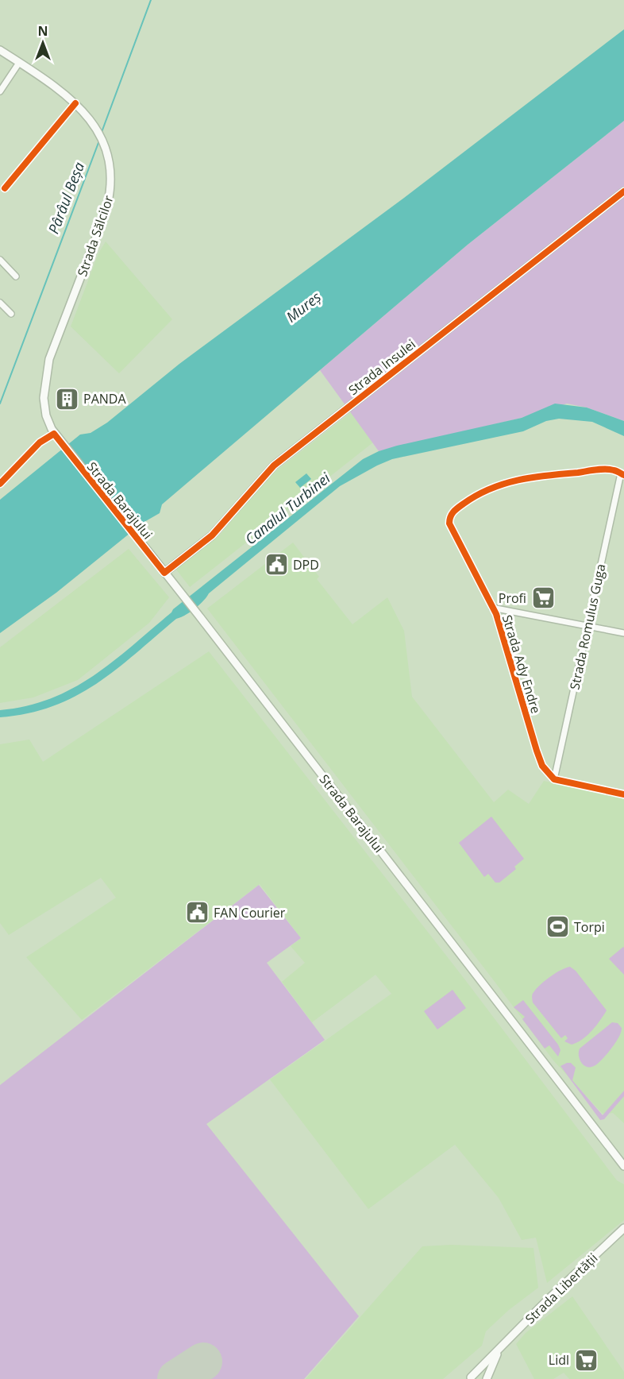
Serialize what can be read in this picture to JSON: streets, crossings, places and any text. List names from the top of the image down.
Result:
{
  "streets": {
    "main road": [
      "Strada Sălcilor",
      "Strada Insulei",
      "Strada Barajului",
      "Strada Libertății"
    ],
    "street": ["Strada Romulus Guga", "Strada Ady Endre"]
  },
  "crossings": [
    ["Strada Sălcilor", "Strada Barajului"],
    ["Strada Insulei", "Strada Barajului"],
    ["Strada Romulus Guga", "Strada Ady Endre"]
  ],
  "water": ["Pârâul Beșa", "Mureș", "Canalul Turbinei"],
  "places": {
    "building": ["PANDA"],
    "public building": ["DPD", "FAN Courier"],
    "supermarket": ["Profi", "Lidl"],
    "sports": ["Torpi"]
  },
  "north": "top"
}
